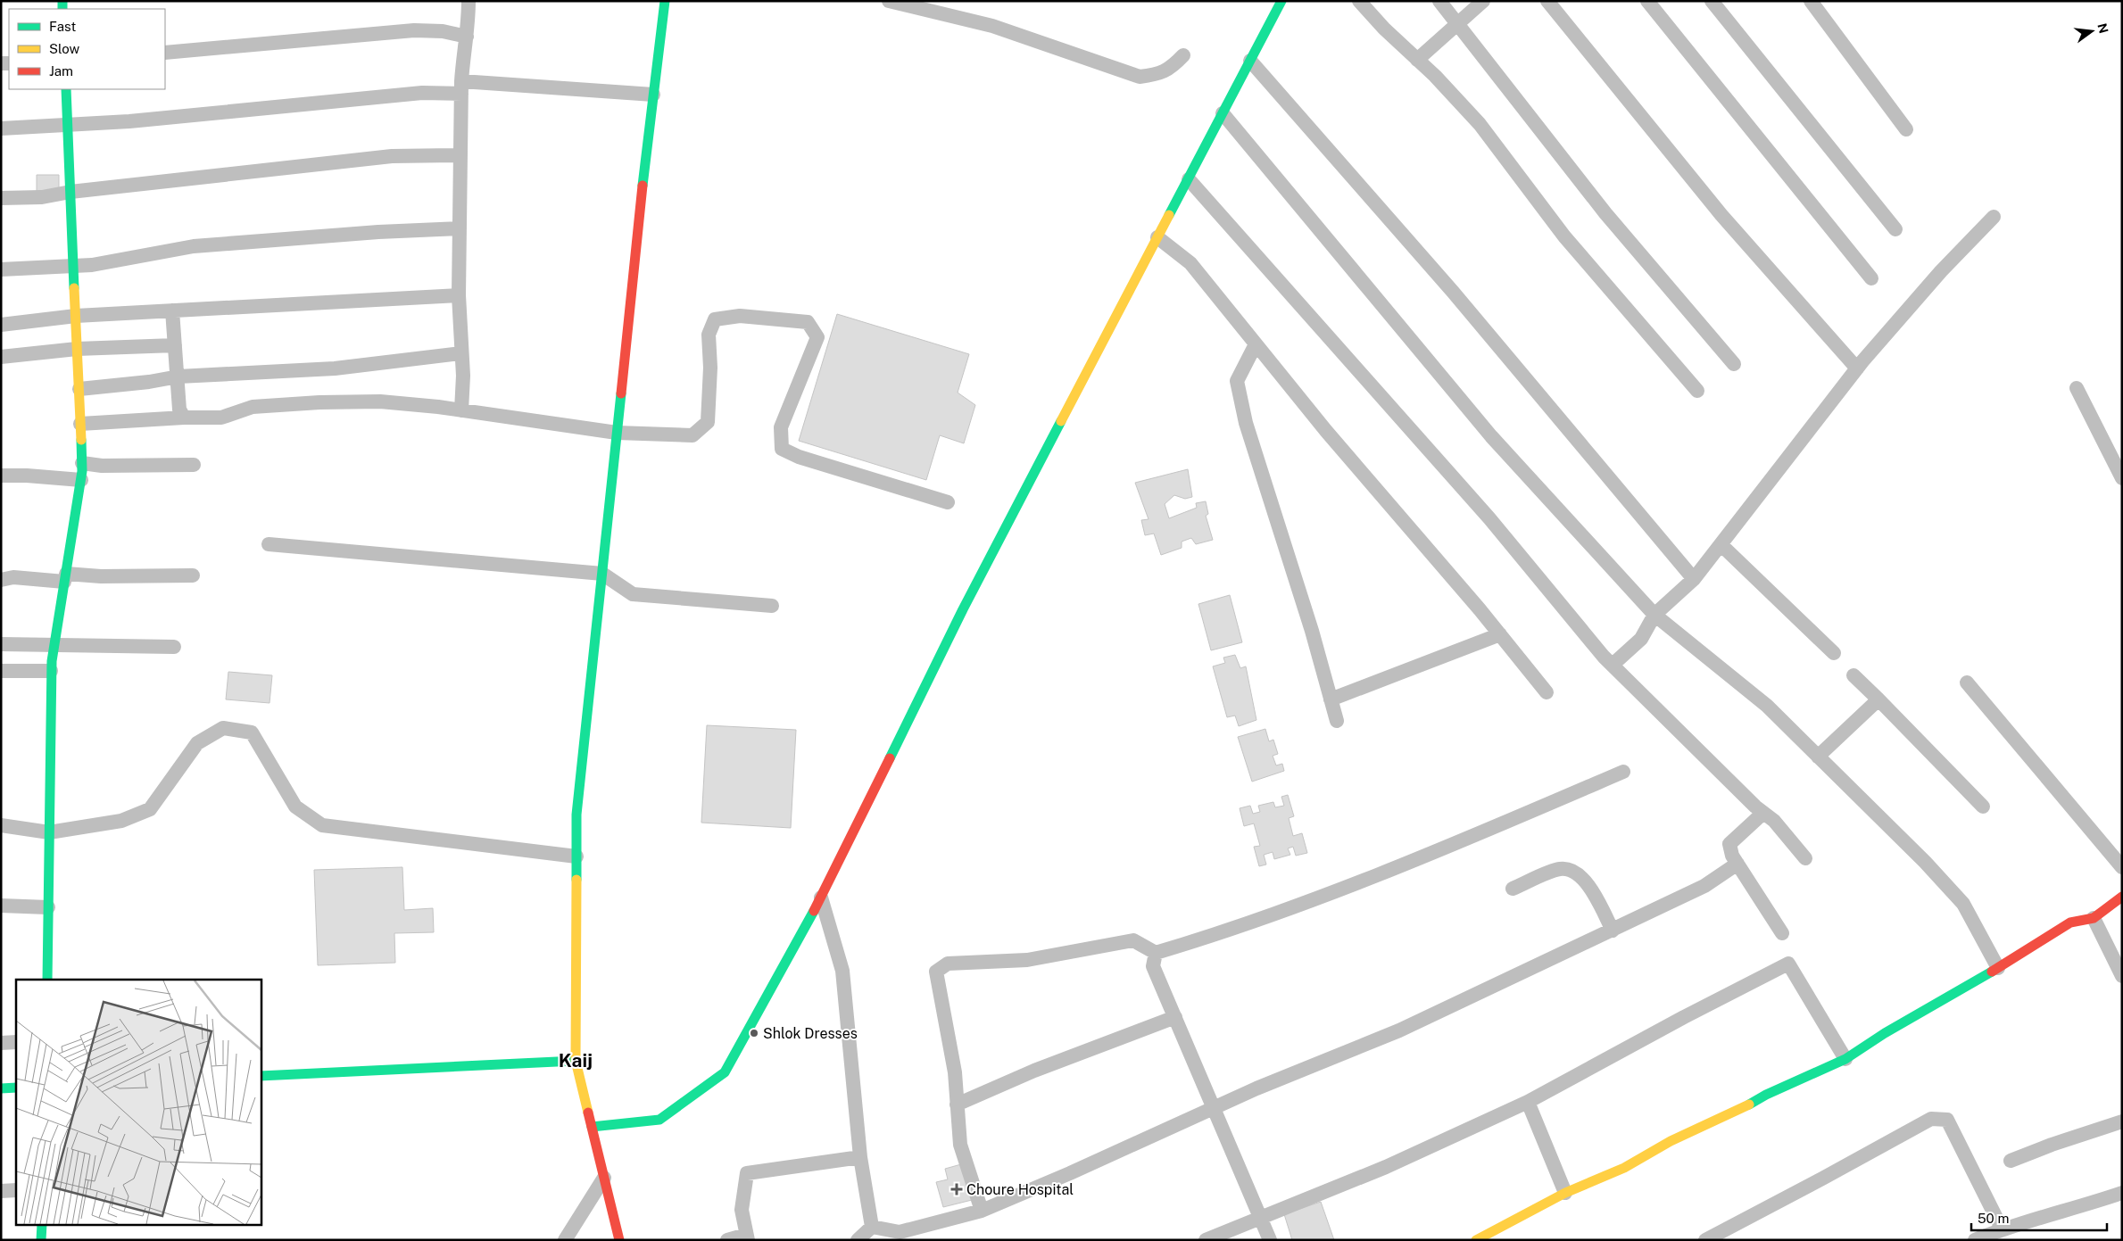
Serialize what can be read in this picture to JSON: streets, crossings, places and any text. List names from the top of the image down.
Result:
{
  "districts": ["Kaij"],
  "places": {
    "other": ["Shlok Dresses"],
    "health": ["Choure Hospital"]
  },
  "legend": ["Fast", "Slow", "Jam"],
  "scale_bar": "50 m",
  "north": "right"
}
